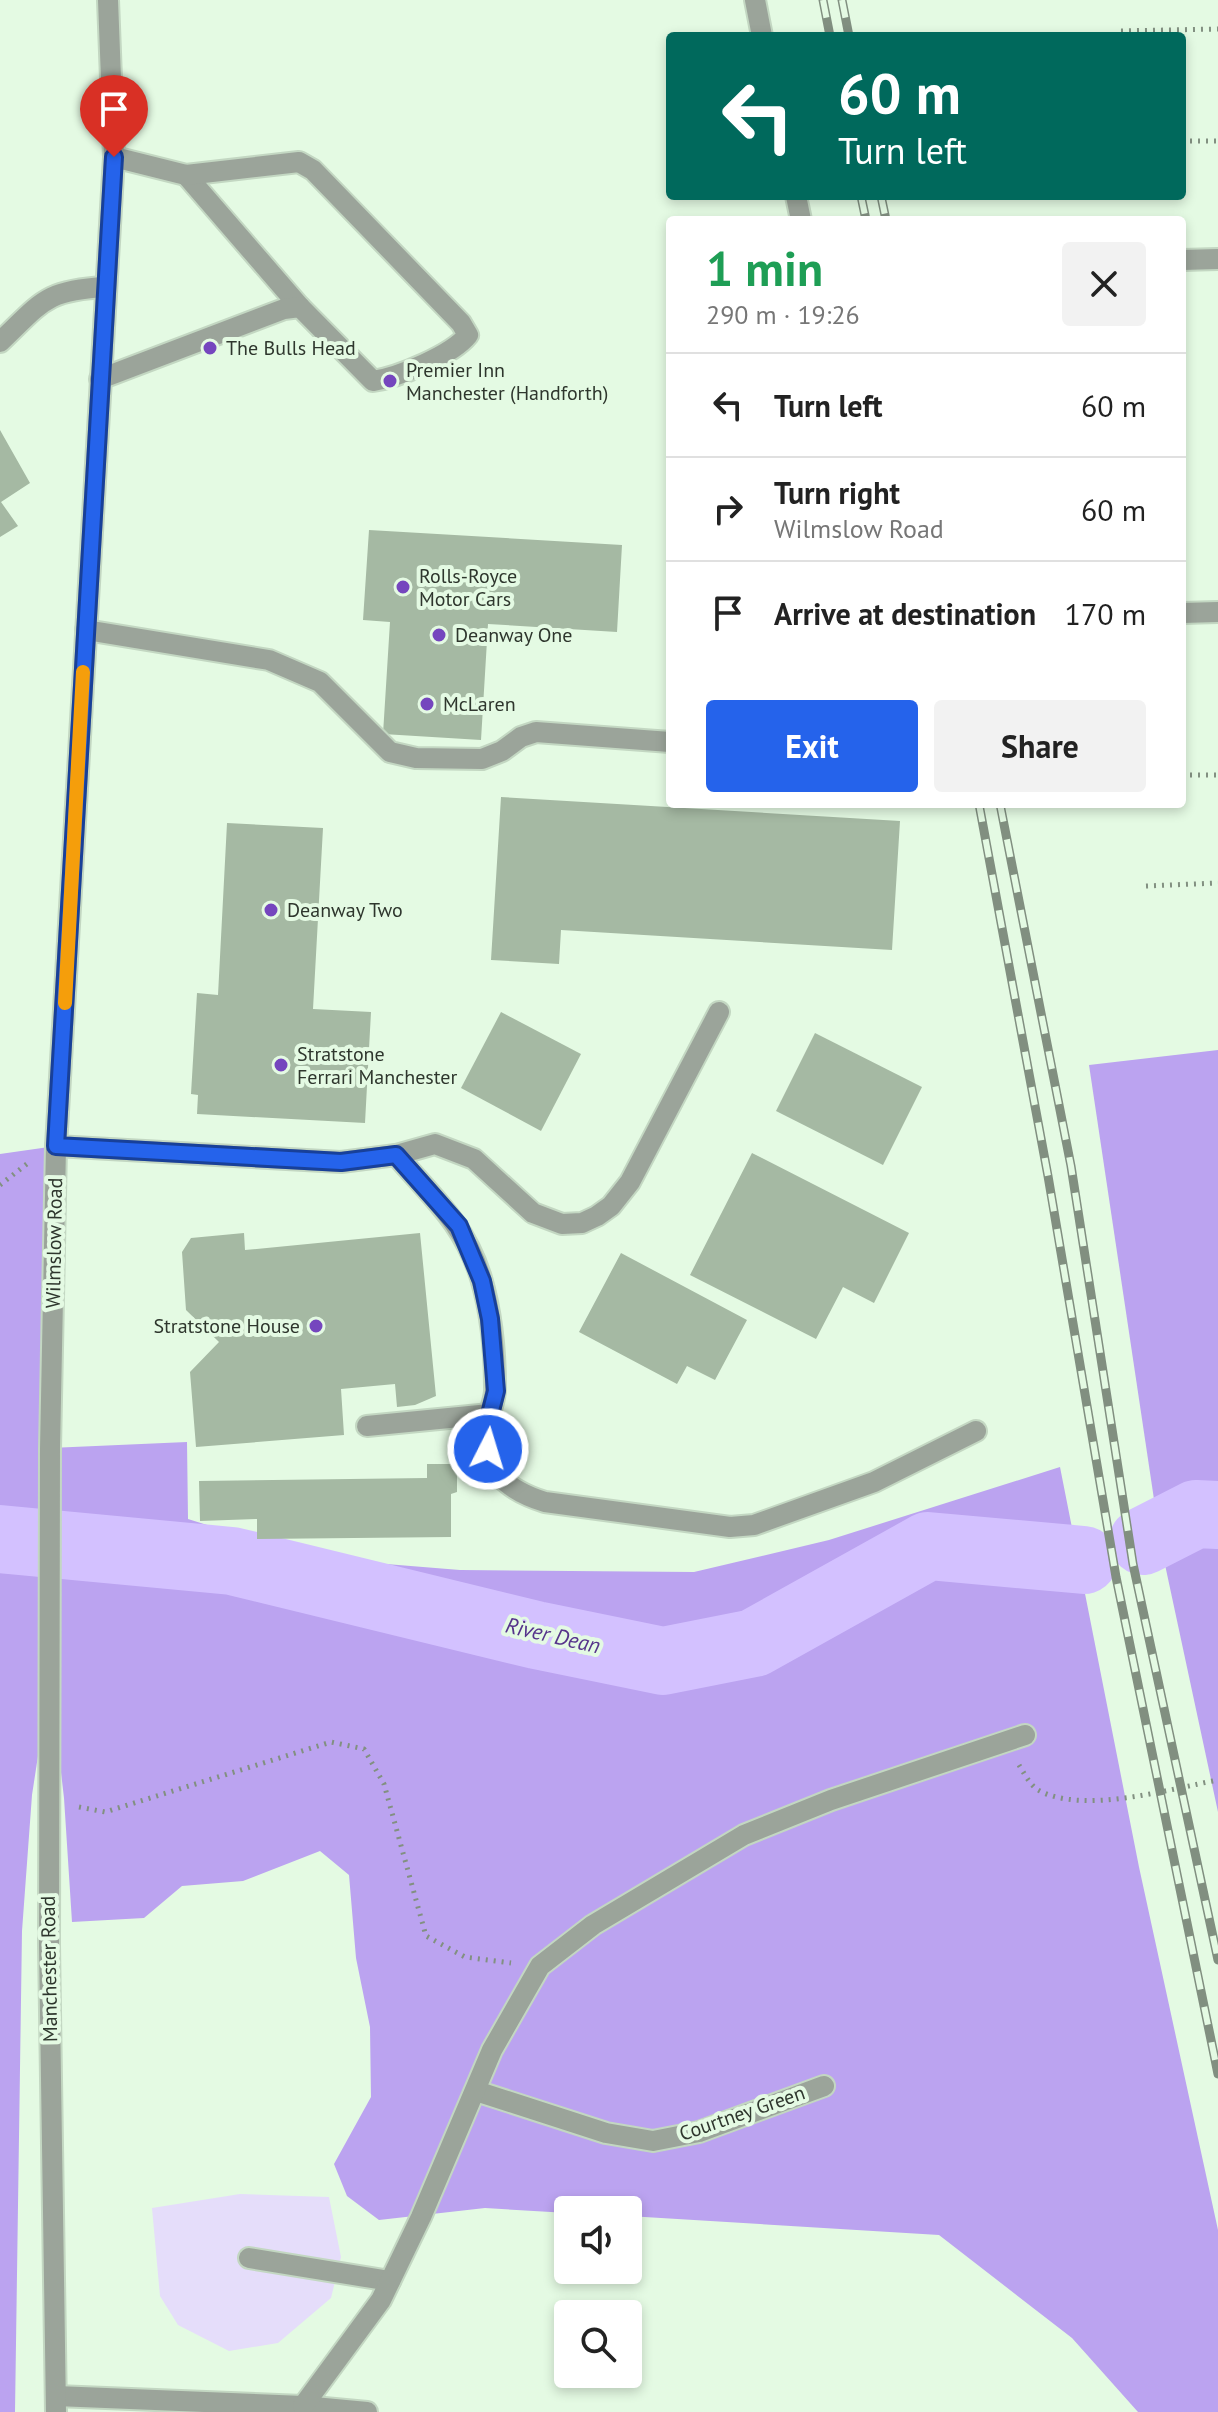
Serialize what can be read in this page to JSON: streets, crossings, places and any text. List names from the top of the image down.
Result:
{
  "streets": {
    "street": ["Wilmslow Road", "Manchester Road", "Courtney Green"]
  },
  "crossings": [
    ["Wilmslow Road", "Manchester Road"]
  ],
  "water": ["River Dean"],
  "places": [
    "The Bulls Head",
    "Premier Inn Manchester (Handforth)",
    "Rolls-Royce Motor Cars",
    "Deanway One",
    "McLaren",
    "Deanway Two",
    "Stratstone Ferrari Manchester",
    "Stratstone House"
  ],
  "page": {
    "turn": ["60 m", "Turn left"],
    "heading": ["1 min", "290 m · 19:26"],
    "list": [
      {
        "name": "Turn left",
        "value": "60 m"
      },
      {
        "name": "Turn right",
        "note": "Wilmslow Road",
        "value": "60 m"
      },
      {
        "name": "Arrive at destination",
        "value": "170 m"
      }
    ],
    "buttons": ["Exit", "Share"]
  }
}
